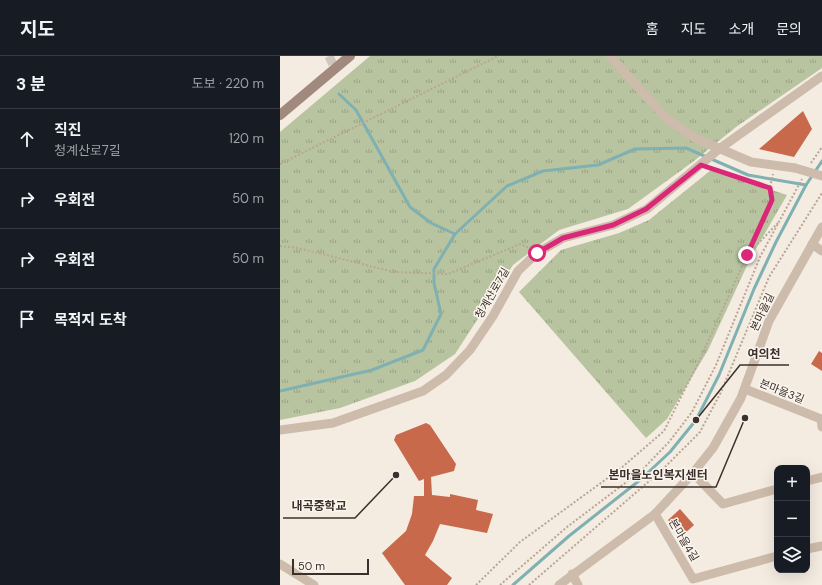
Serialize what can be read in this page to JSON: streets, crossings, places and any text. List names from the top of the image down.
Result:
{
  "streets": {
    "street": [
      "청계산로7길",
      "본마을길",
      "본마을3길",
      "본마을4길"
    ]
  },
  "crossings": [
    ["본마을길", "본마을3길"],
    ["본마을길", "본마을4길"]
  ],
  "places": ["본마을노인복지센터", "여의천", "내곡중학교"],
  "scale_bar": "50 m",
  "page": {
    "header": "지도",
    "nav": [
      "홈",
      "지도",
      "소개",
      "문의"
    ],
    "heading": ["3 분", "도보 · 220 m"],
    "list": [
      ["직진", "청계산로7길", "120 m"],
      ["우회전", "50 m"],
      ["우회전", "50 m"],
      "목적지 도착"
    ],
    "map_buttons": ["+", "−"],
    "scale": "50 m"
  }
}
